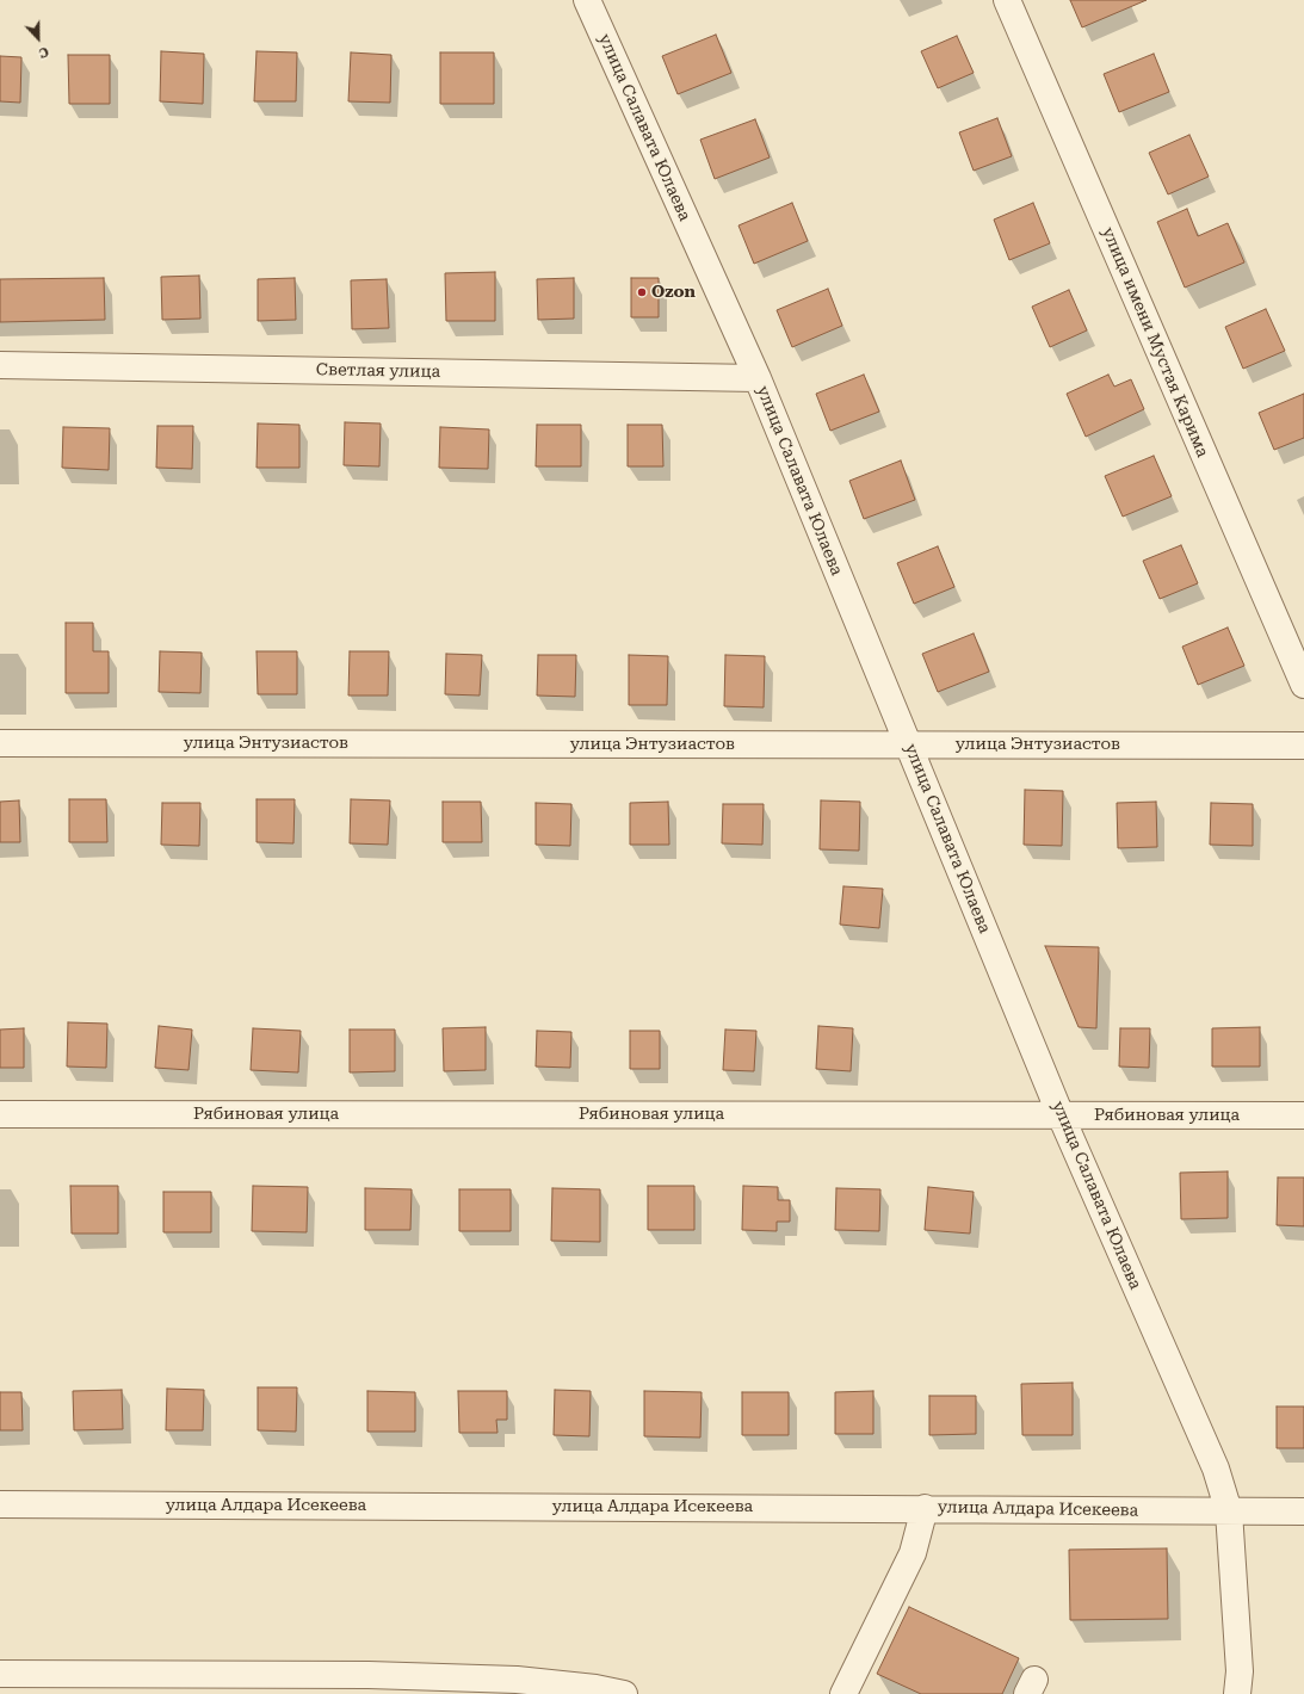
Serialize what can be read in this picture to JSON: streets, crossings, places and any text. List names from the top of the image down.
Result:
{
  "streets": {
    "street": [
      "улица Салавата Юлаева",
      "улица имени Мустая Карима",
      "Светлая улица",
      "улица Энтузиастов",
      "Рябиновая улица",
      "улица Алдара Исекеева"
    ]
  },
  "crossings": [
    ["улица Салавата Юлаева", "Светлая улица"],
    ["улица Салавата Юлаева", "улица Энтузиастов"],
    ["улица Салавата Юлаева", "Рябиновая улица"],
    ["улица Салавата Юлаева", "улица Алдара Исекеева"]
  ],
  "places": ["Ozon"],
  "north": "bottom"
}
